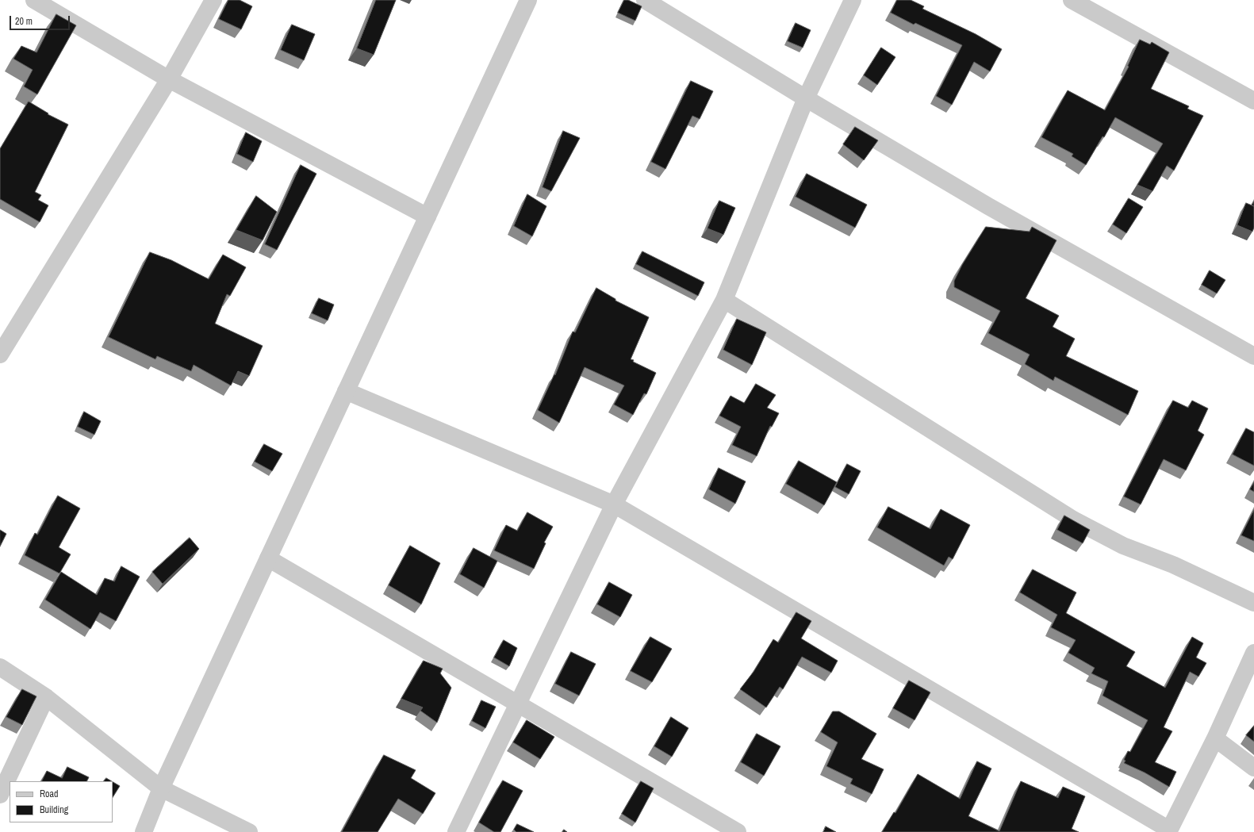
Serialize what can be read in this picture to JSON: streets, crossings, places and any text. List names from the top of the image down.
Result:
{
  "legend": ["Road", "Building"],
  "scale_bar": "20 m"
}
